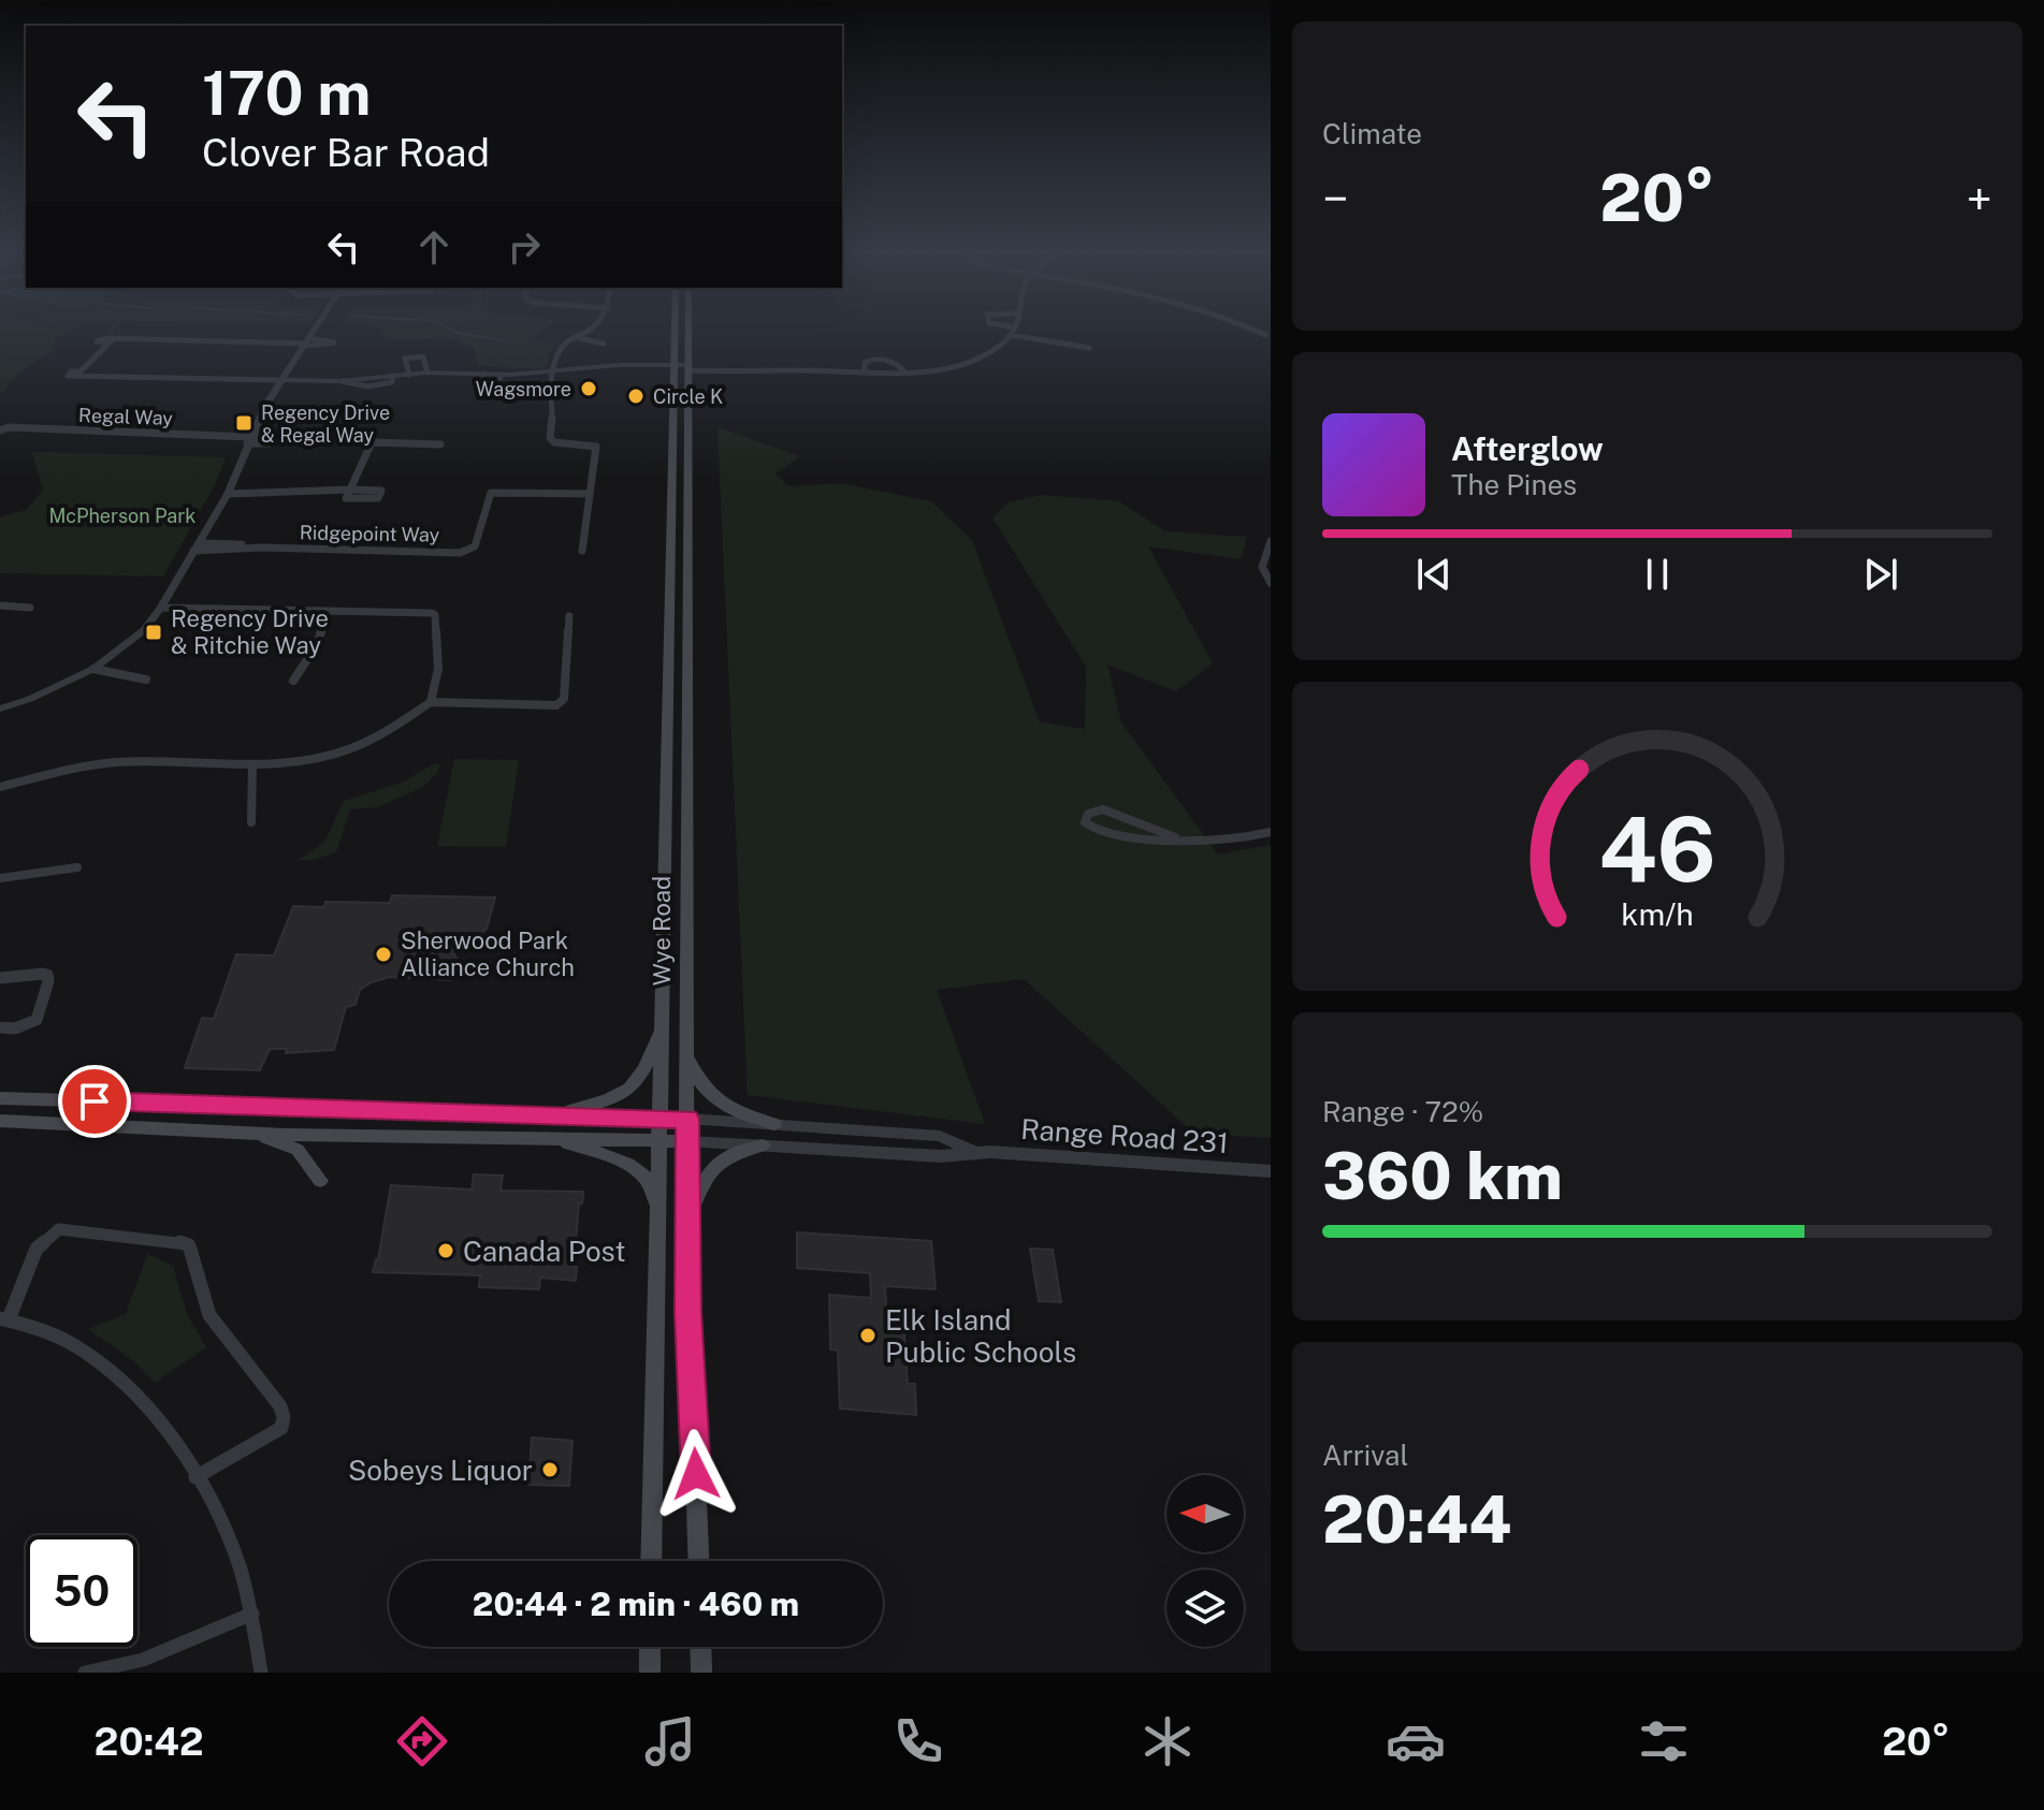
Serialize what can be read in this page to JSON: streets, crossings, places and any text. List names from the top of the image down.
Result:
{
  "streets": {
    "main road": ["Wye Road"],
    "street": ["Regal Way", "Ridgepoint Way", "Range Road 231"]
  },
  "crossings": [
    ["Wye Road", "Range Road 231"]
  ],
  "parks": ["McPherson Park"],
  "places": {
    "other": [
      "Wagsmore",
      "Circle K",
      "Sherwood Park Alliance Church",
      "Canada Post",
      "Elk Island Public Schools",
      "Sobeys Liquor"
    ],
    "transit": ["Regency Drive & Regal Way", "Regency Drive & Ritchie Way"]
  },
  "north": "left",
  "page": {
    "tile": [
      "Climate",
      ["Range · 72%", "360 km"],
      ["Arrival", "20:44"]
    ],
    "turn": ["170 m", "Clover Bar Road"],
    "heat": ["−", "20°", "+"],
    "song": ["Afterglow", "The Pines"],
    "limit": "50",
    "trip": "20:44 · 2 min · 460 m",
    "tabs": ["20:42", "20°"],
    "gauge": ["46", "km/h"]
  }
}
